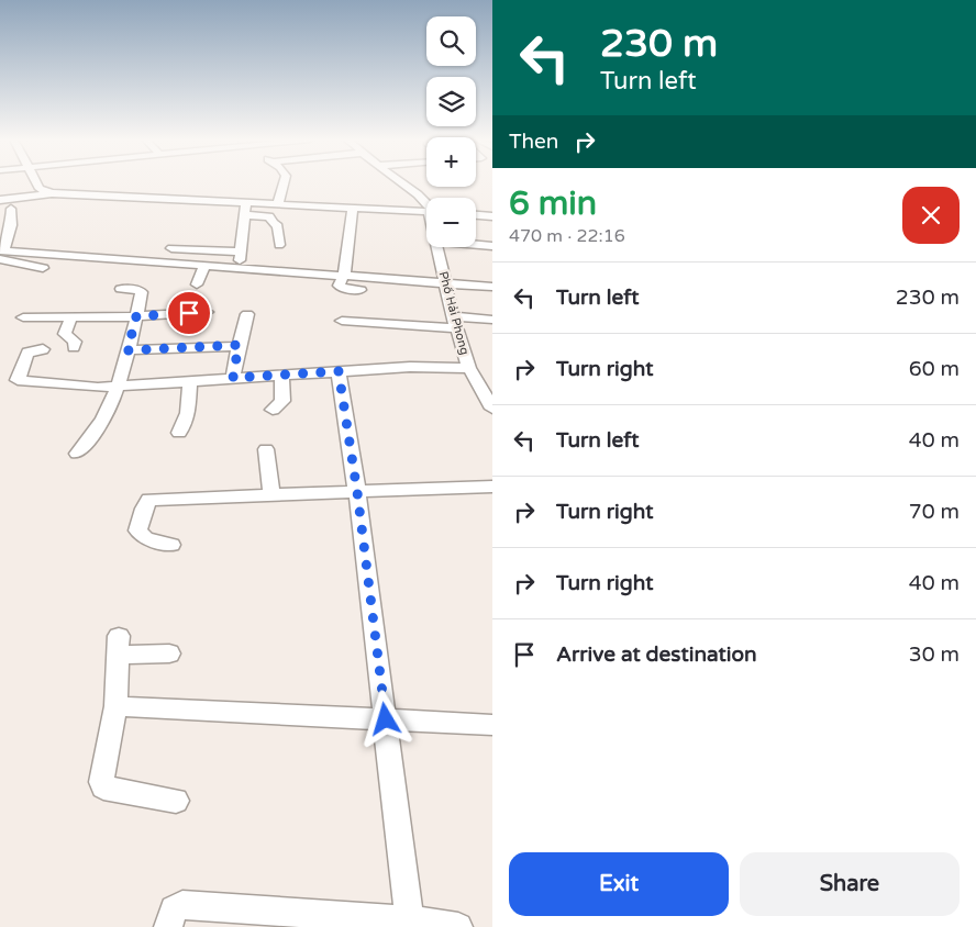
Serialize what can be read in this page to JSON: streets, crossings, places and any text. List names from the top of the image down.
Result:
{
  "streets": {
    "street": ["Phố Hải Phong"]
  },
  "page": {
    "turn": ["230 m", "Turn left"],
    "map_buttons": ["+", "−"],
    "then": "Then",
    "heading": ["6 min", "470 m · 22:16"],
    "list": [
      {
        "name": "Turn left",
        "value": "230 m"
      },
      {
        "name": "Turn right",
        "value": "60 m"
      },
      {
        "name": "Turn left",
        "value": "40 m"
      },
      {
        "name": "Turn right",
        "value": "70 m"
      },
      {
        "name": "Turn right",
        "value": "40 m"
      },
      {
        "name": "Arrive at destination",
        "value": "30 m"
      }
    ],
    "buttons": ["Exit", "Share"]
  }
}
